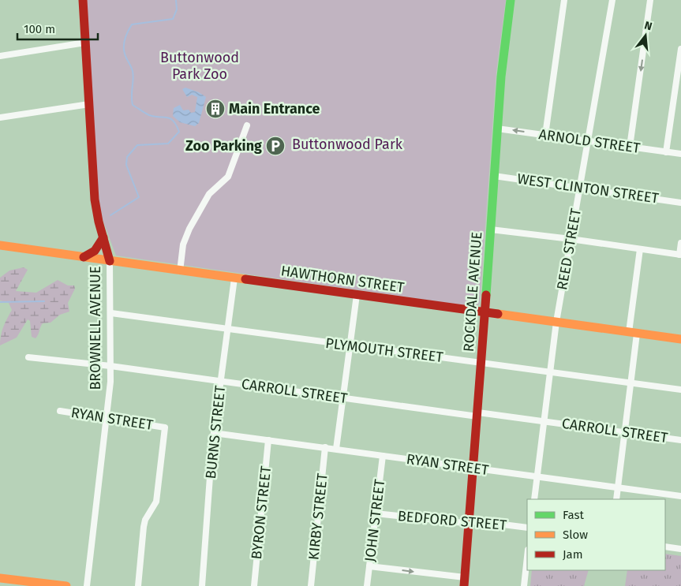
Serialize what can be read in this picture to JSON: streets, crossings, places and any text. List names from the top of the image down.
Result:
{
  "streets": {
    "main road": ["HAWTHORN STREET", "ROCKDALE AVENUE", "BROWNELL AVENUE"],
    "street": [
      "ARNOLD STREET",
      "WEST CLINTON STREET",
      "REED STREET",
      "PLYMOUTH STREET",
      "CARROLL STREET",
      "RYAN STREET",
      "BURNS STREET",
      "BYRON STREET",
      "KIRBY STREET",
      "JOHN STREET",
      "BEDFORD STREET"
    ]
  },
  "crossings": [
    ["ARNOLD STREET", "REED STREET"],
    ["ARNOLD STREET", "ROCKDALE AVENUE"],
    ["WEST CLINTON STREET", "REED STREET"],
    ["WEST CLINTON STREET", "ROCKDALE AVENUE"],
    ["REED STREET", "HAWTHORN STREET"],
    ["REED STREET", "PLYMOUTH STREET"],
    ["REED STREET", "CARROLL STREET"],
    ["REED STREET", "RYAN STREET"],
    ["HAWTHORN STREET", "ROCKDALE AVENUE"],
    ["HAWTHORN STREET", "BROWNELL AVENUE"],
    ["HAWTHORN STREET", "BURNS STREET"],
    ["ROCKDALE AVENUE", "PLYMOUTH STREET"],
    ["ROCKDALE AVENUE", "CARROLL STREET"],
    ["ROCKDALE AVENUE", "RYAN STREET"],
    ["ROCKDALE AVENUE", "BEDFORD STREET"],
    ["BROWNELL AVENUE", "PLYMOUTH STREET"],
    ["BROWNELL AVENUE", "CARROLL STREET"],
    ["BROWNELL AVENUE", "RYAN STREET"],
    ["PLYMOUTH STREET", "BURNS STREET"],
    ["CARROLL STREET", "BURNS STREET"],
    ["RYAN STREET", "BURNS STREET"],
    ["RYAN STREET", "BYRON STREET"],
    ["RYAN STREET", "KIRBY STREET"],
    ["RYAN STREET", "JOHN STREET"],
    ["JOHN STREET", "BEDFORD STREET"]
  ],
  "parks": ["Buttonwood Park Zoo", "Buttonwood Park"],
  "places": {
    "building": ["Main Entrance"],
    "parking": ["Zoo Parking"]
  },
  "legend": ["Fast", "Slow", "Jam"],
  "scale_bar": "100 m",
  "north": "top"
}
